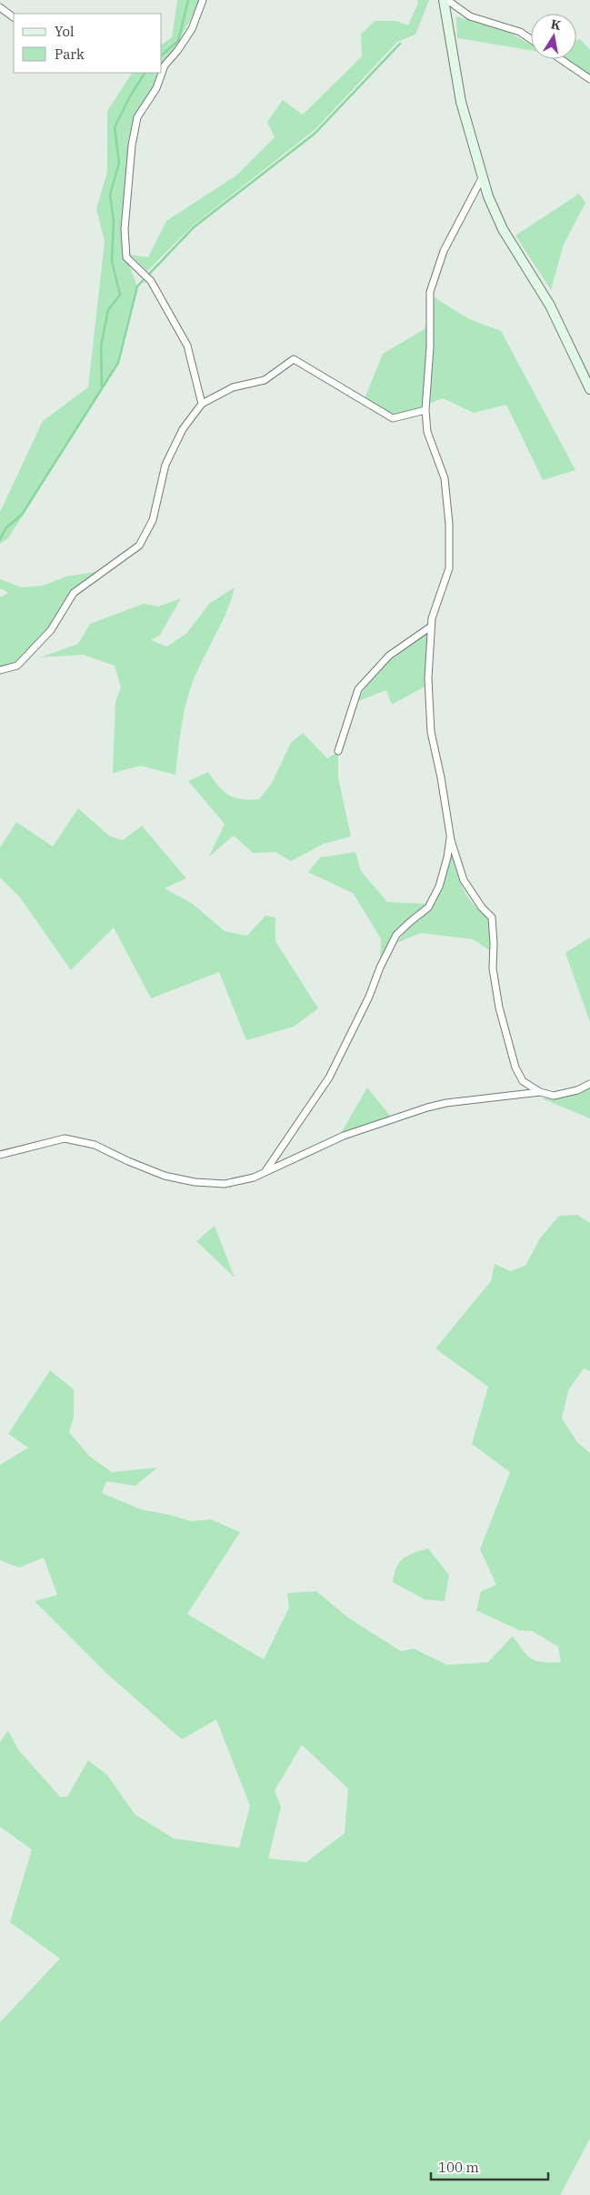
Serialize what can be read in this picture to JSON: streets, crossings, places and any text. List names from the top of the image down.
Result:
{
  "legend": ["Yol", "Park"],
  "scale_bar": "100 m",
  "north": "top"
}
